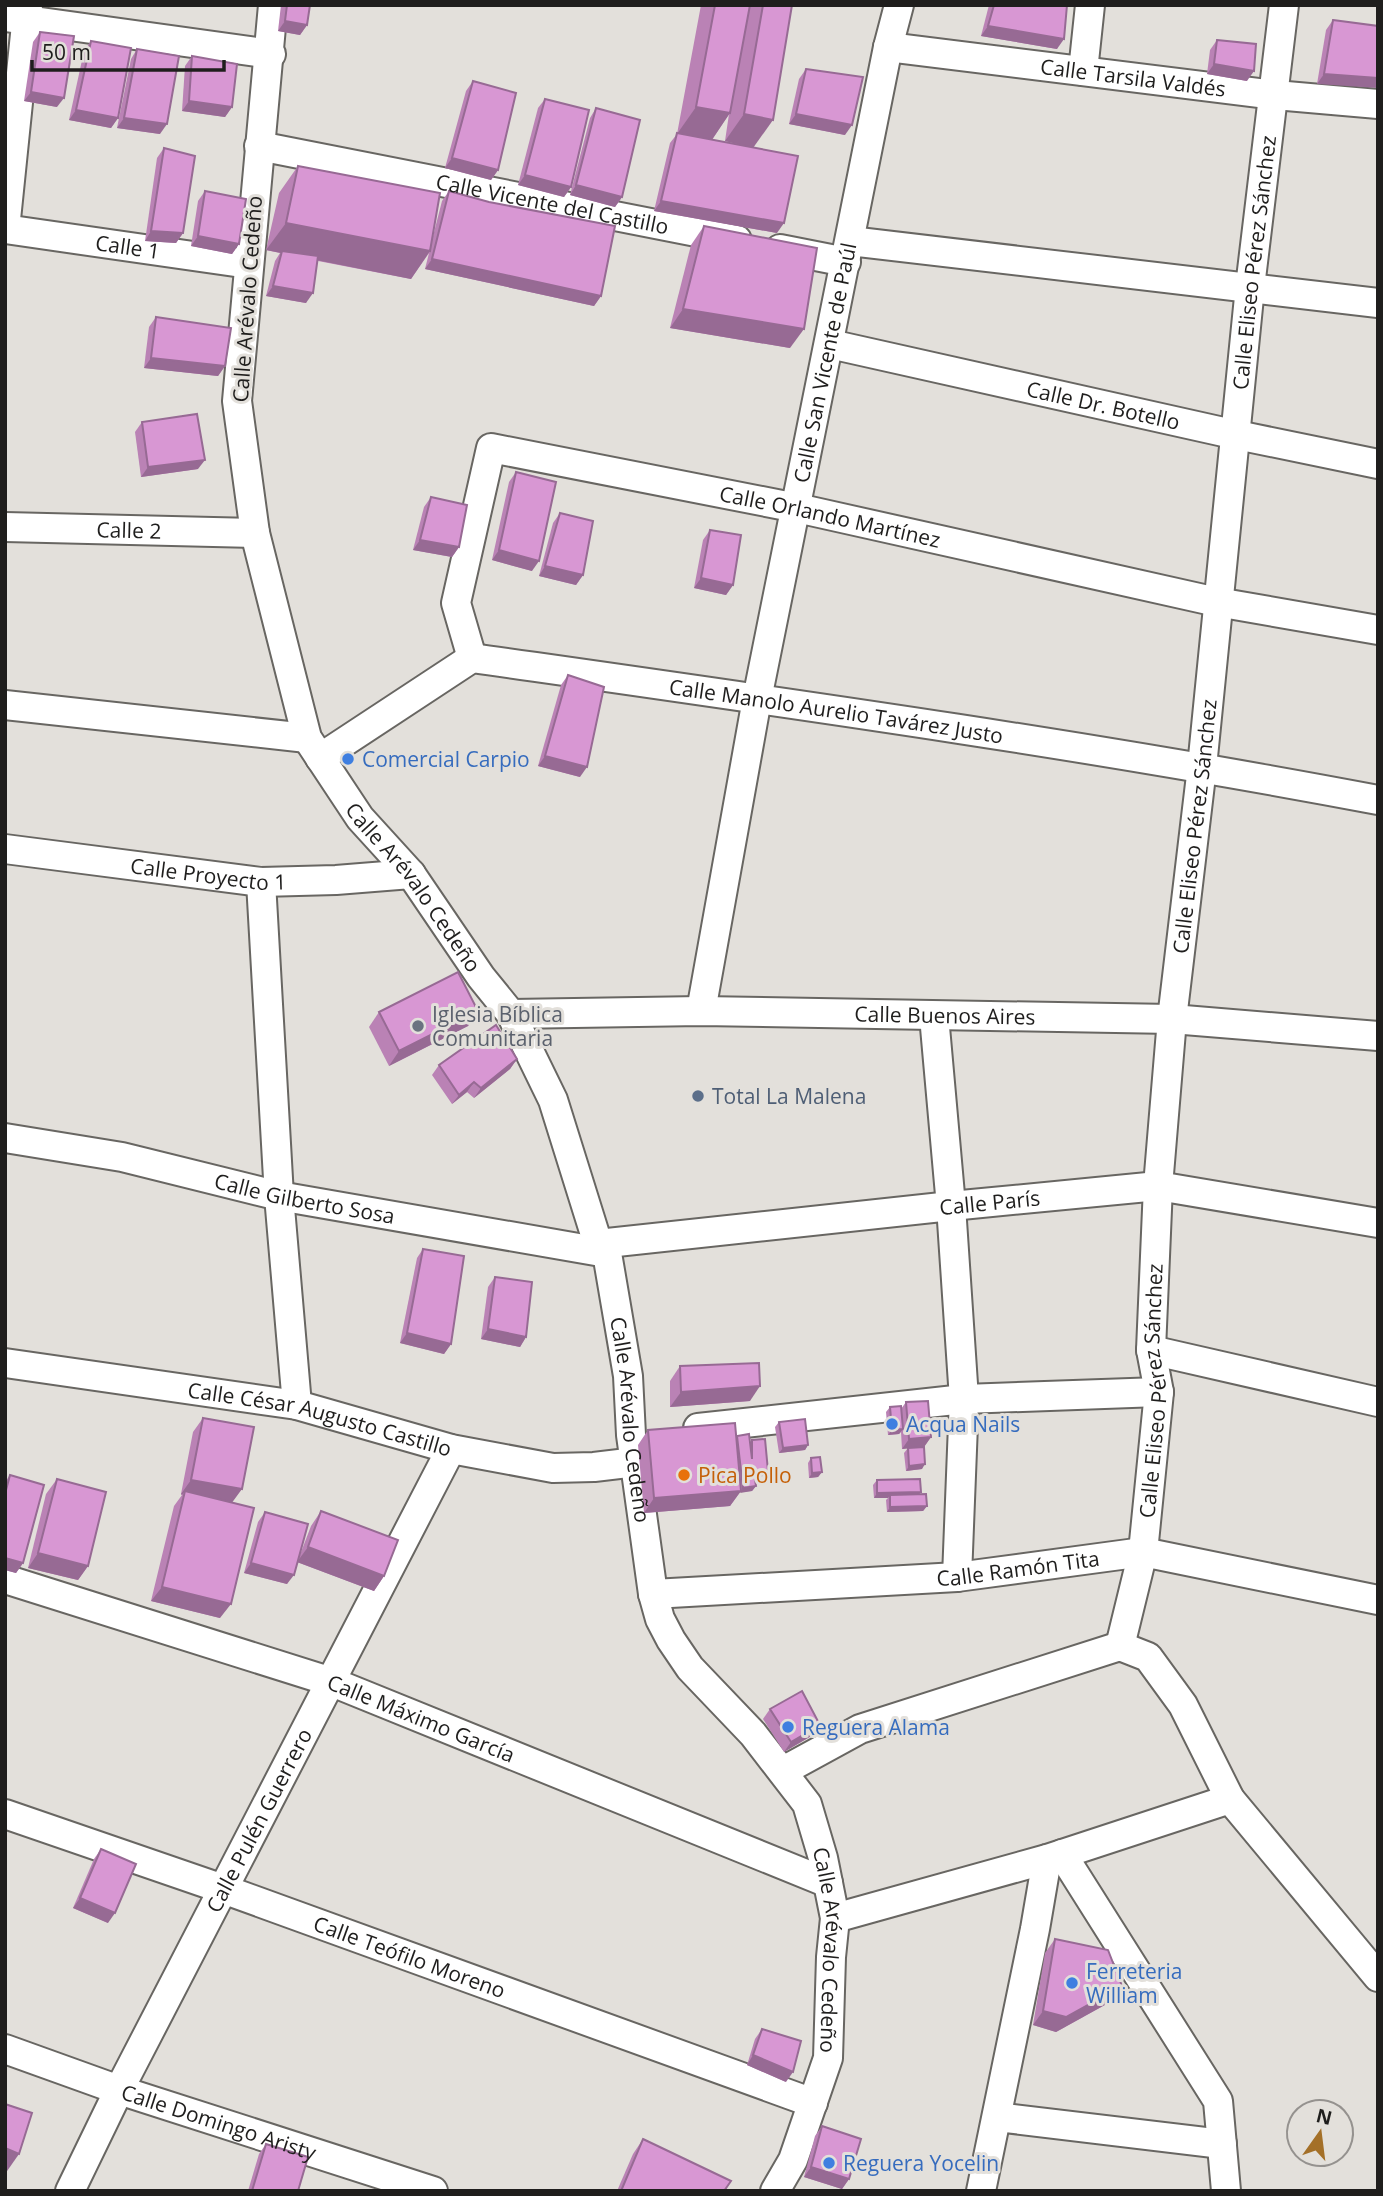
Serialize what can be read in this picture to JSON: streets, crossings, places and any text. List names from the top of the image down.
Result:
{
  "streets": {
    "street": [
      "Calle Tarsila Valdés",
      "Calle Vicente del Castillo",
      "Calle 1",
      "Calle Eliseo Pérez Sánchez",
      "Calle Arévalo Cedeño",
      "Calle San Vicente de Paúl",
      "Calle Dr. Botello",
      "Calle Orlando Martínez",
      "Calle 2",
      "Calle Manolo Aurelio Tavárez Justo",
      "Calle Proyecto 1",
      "Calle Buenos Aires",
      "Calle Gilberto Sosa",
      "Calle París",
      "Calle César Augusto Castillo",
      "Calle Ramón Tita",
      "Calle Máximo García",
      "Calle Pulén Guerrero",
      "Calle Teófilo Moreno",
      "Calle Domingo Aristy"
    ]
  },
  "crossings": [
    ["Calle Tarsila Valdés", "Calle Eliseo Pérez Sánchez"],
    ["Calle Tarsila Valdés", "Calle San Vicente de Paúl"],
    ["Calle Vicente del Castillo", "Calle Eliseo Pérez Sánchez"],
    ["Calle Vicente del Castillo", "Calle Arévalo Cedeño"],
    ["Calle Vicente del Castillo", "Calle San Vicente de Paúl"],
    ["Calle 1", "Calle Arévalo Cedeño"],
    ["Calle Eliseo Pérez Sánchez", "Calle Dr. Botello"],
    ["Calle Eliseo Pérez Sánchez", "Calle Orlando Martínez"],
    ["Calle Eliseo Pérez Sánchez", "Calle Manolo Aurelio Tavárez Justo"],
    ["Calle Eliseo Pérez Sánchez", "Calle Buenos Aires"],
    ["Calle Eliseo Pérez Sánchez", "Calle París"],
    ["Calle Eliseo Pérez Sánchez", "Calle César Augusto Castillo"],
    ["Calle Eliseo Pérez Sánchez", "Calle Ramón Tita"],
    ["Calle Arévalo Cedeño", "Calle 2"],
    ["Calle Arévalo Cedeño", "Calle Proyecto 1"],
    ["Calle Arévalo Cedeño", "Calle Buenos Aires"],
    ["Calle Arévalo Cedeño", "Calle Gilberto Sosa"],
    ["Calle Arévalo Cedeño", "Calle París"],
    ["Calle Arévalo Cedeño", "Calle César Augusto Castillo"],
    ["Calle Arévalo Cedeño", "Calle Ramón Tita"],
    ["Calle Arévalo Cedeño", "Calle Máximo García"],
    ["Calle Arévalo Cedeño", "Calle Teófilo Moreno"],
    ["Calle San Vicente de Paúl", "Calle Dr. Botello"],
    ["Calle San Vicente de Paúl", "Calle Orlando Martínez"],
    ["Calle San Vicente de Paúl", "Calle Manolo Aurelio Tavárez Justo"],
    ["Calle San Vicente de Paúl", "Calle Buenos Aires"],
    ["Calle Orlando Martínez", "Calle Manolo Aurelio Tavárez Justo"],
    ["Calle Gilberto Sosa", "Calle París"],
    ["Calle César Augusto Castillo", "Calle Pulén Guerrero"],
    ["Calle Máximo García", "Calle Pulén Guerrero"],
    ["Calle Pulén Guerrero", "Calle Teófilo Moreno"],
    ["Calle Pulén Guerrero", "Calle Domingo Aristy"]
  ],
  "places": [
    "Comercial Carpio",
    "Iglesia Bíblica Comunitaria",
    "Total La Malena",
    "Acqua Nails",
    "Pica Pollo",
    "Reguera Alama",
    "Ferreteria William",
    "Reguera Yocelin"
  ],
  "scale_bar": "50 m",
  "north": "top"
}
